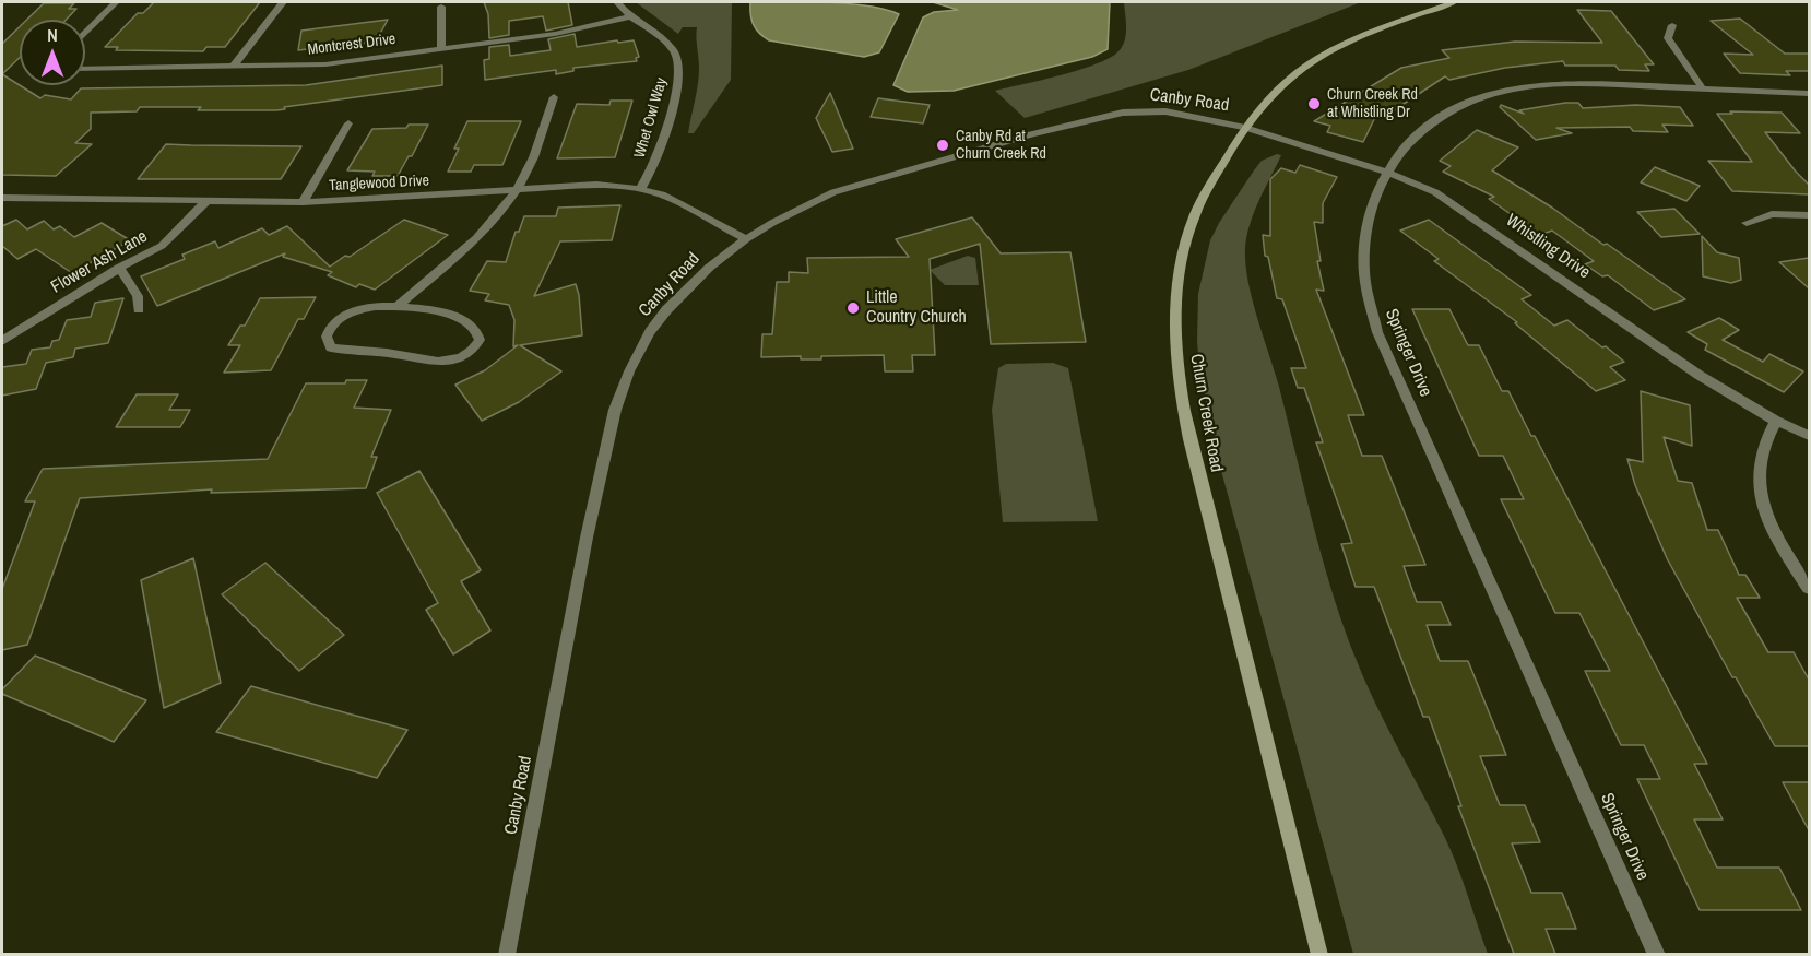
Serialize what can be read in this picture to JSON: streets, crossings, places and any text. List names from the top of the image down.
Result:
{
  "streets": {
    "main road": ["Churn Creek Road"],
    "street": [
      "Montcrest Drive",
      "Canby Road",
      "Whet Owl Way",
      "Tanglewood Drive",
      "Whistling Drive",
      "Flower Ash Lane",
      "Springer Drive"
    ]
  },
  "crossings": [
    ["Montcrest Drive", "Whet Owl Way"],
    ["Canby Road", "Tanglewood Drive"],
    ["Canby Road", "Whistling Drive"],
    ["Canby Road", "Churn Creek Road"],
    ["Whet Owl Way", "Tanglewood Drive"],
    ["Tanglewood Drive", "Flower Ash Lane"],
    ["Whistling Drive", "Springer Drive"],
    ["Whistling Drive", "Churn Creek Road"]
  ],
  "places": ["Churn Creek Rd at Whistling Dr", "Canby Rd at Churn Creek Rd", "Little Country Church"],
  "north": "top"
}
